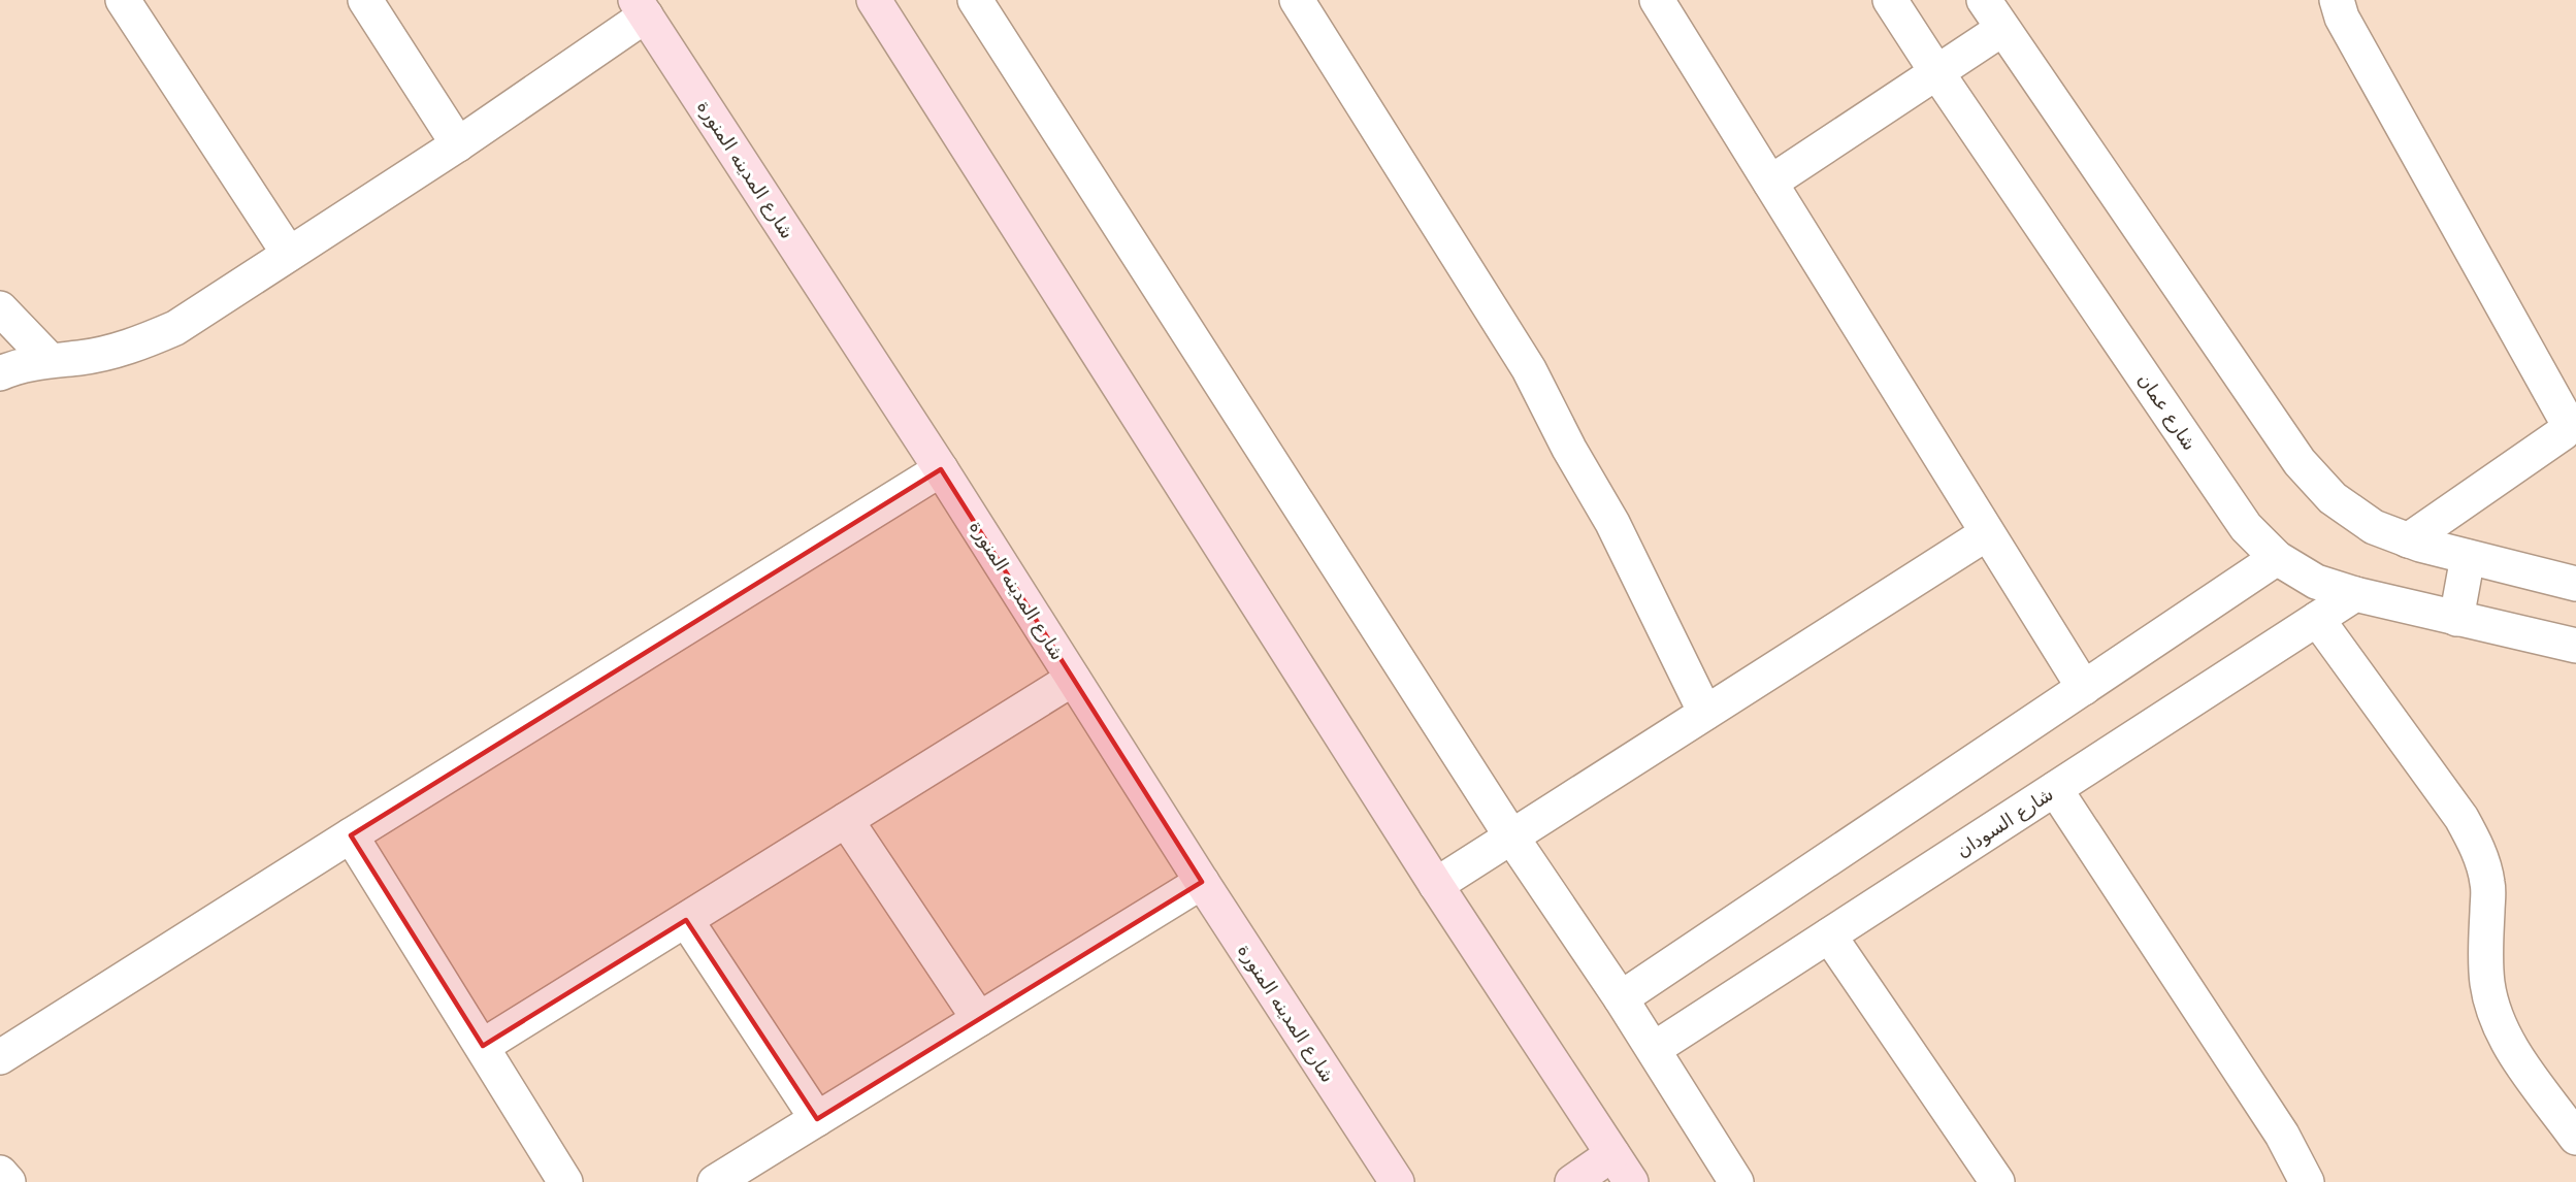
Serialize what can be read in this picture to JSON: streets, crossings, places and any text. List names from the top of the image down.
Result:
{
  "streets": {
    "main road": ["شارع المدينه المنورة"],
    "street": ["شارع عمان", "شارع السودان"]
  },
  "crossings": [
    ["شارع عمان", "شارع السودان"]
  ]
}
